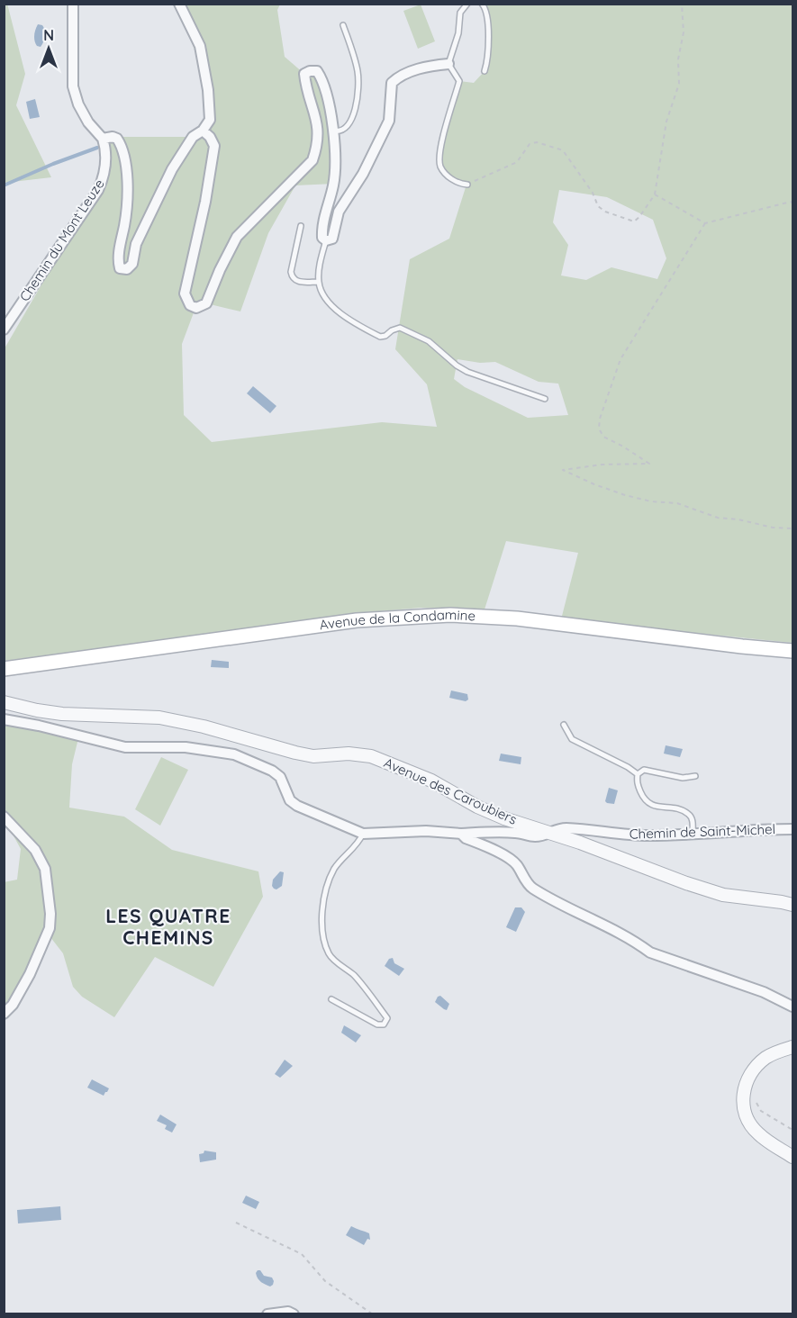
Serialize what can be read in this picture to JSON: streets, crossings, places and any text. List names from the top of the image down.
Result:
{
  "streets": {
    "main road": ["Avenue de la Condamine"],
    "street": ["Chemin du Mont Leuze", "Avenue des Caroubiers", "Chemin de Saint-Michel"]
  },
  "crossings": [
    ["Avenue des Caroubiers", "Chemin de Saint-Michel"]
  ],
  "districts": ["LES QUATRE CHEMINS"],
  "north": "top"
}
